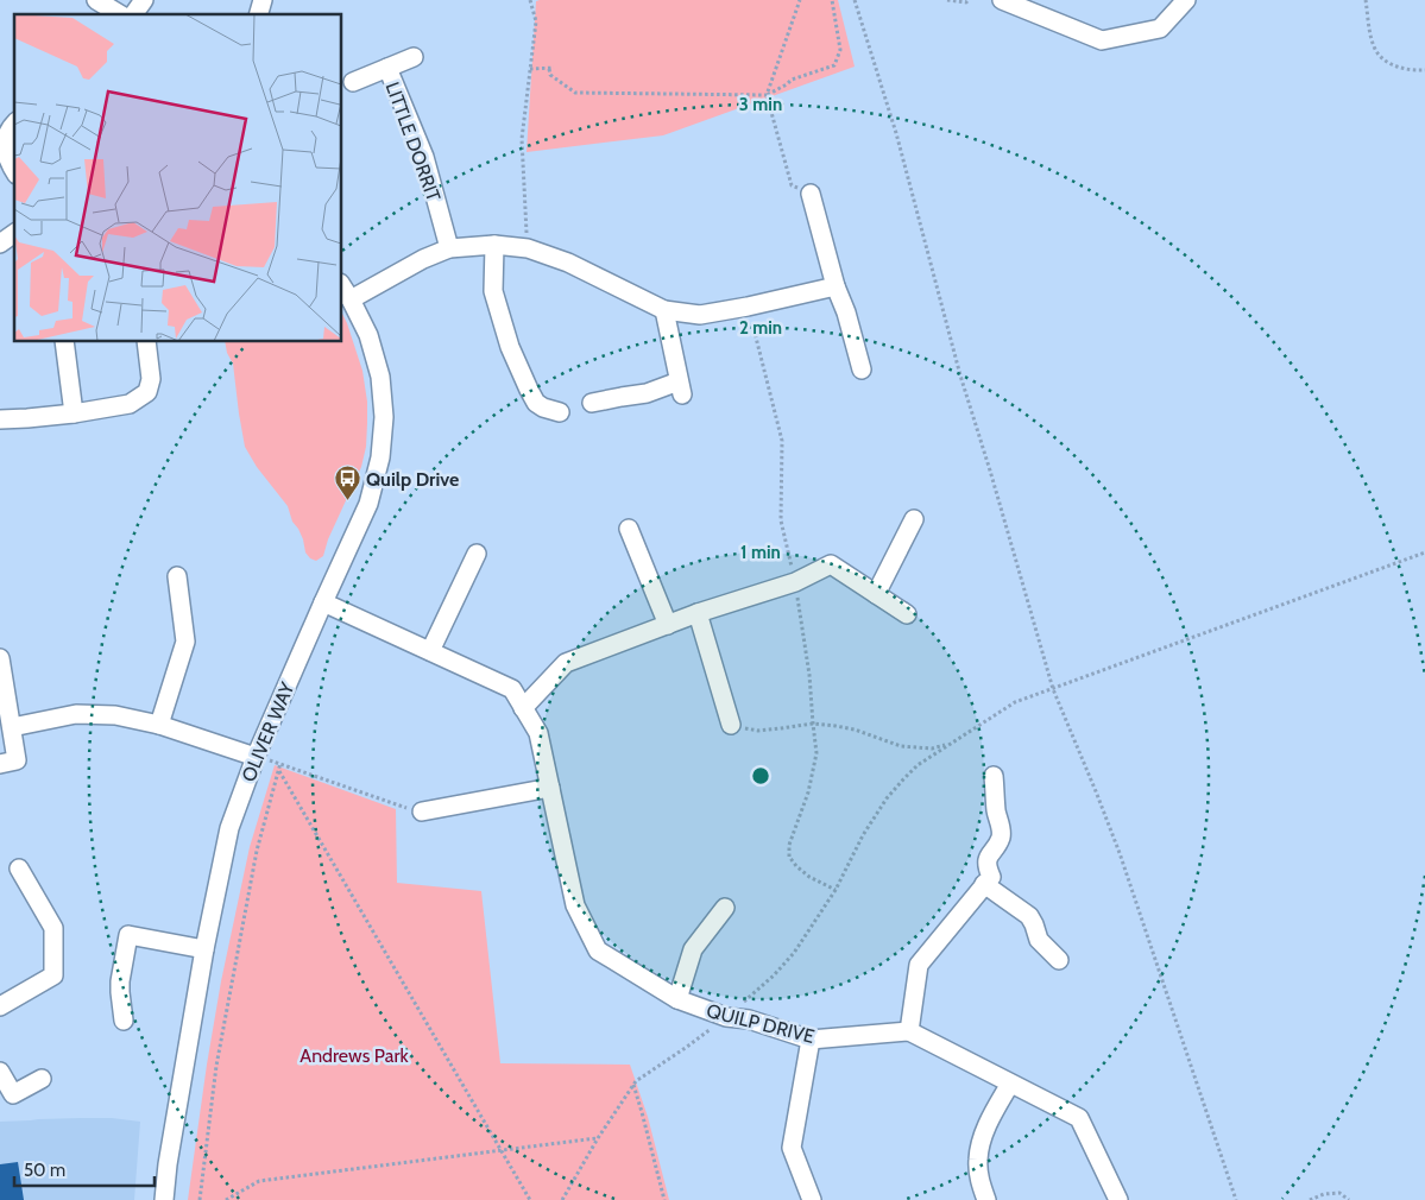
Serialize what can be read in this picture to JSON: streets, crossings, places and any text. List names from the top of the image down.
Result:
{
  "streets": {
    "street": ["LITTLE DORRIT", "OLIVER WAY", "QUILP DRIVE"]
  },
  "crossings": [
    ["OLIVER WAY", "QUILP DRIVE"]
  ],
  "parks": ["Andrews Park"],
  "places": {
    "bus stop": ["Quilp Drive"]
  },
  "scale_bar": "50 m",
  "rings": ["3 min", "2 min", "1 min"]
}
